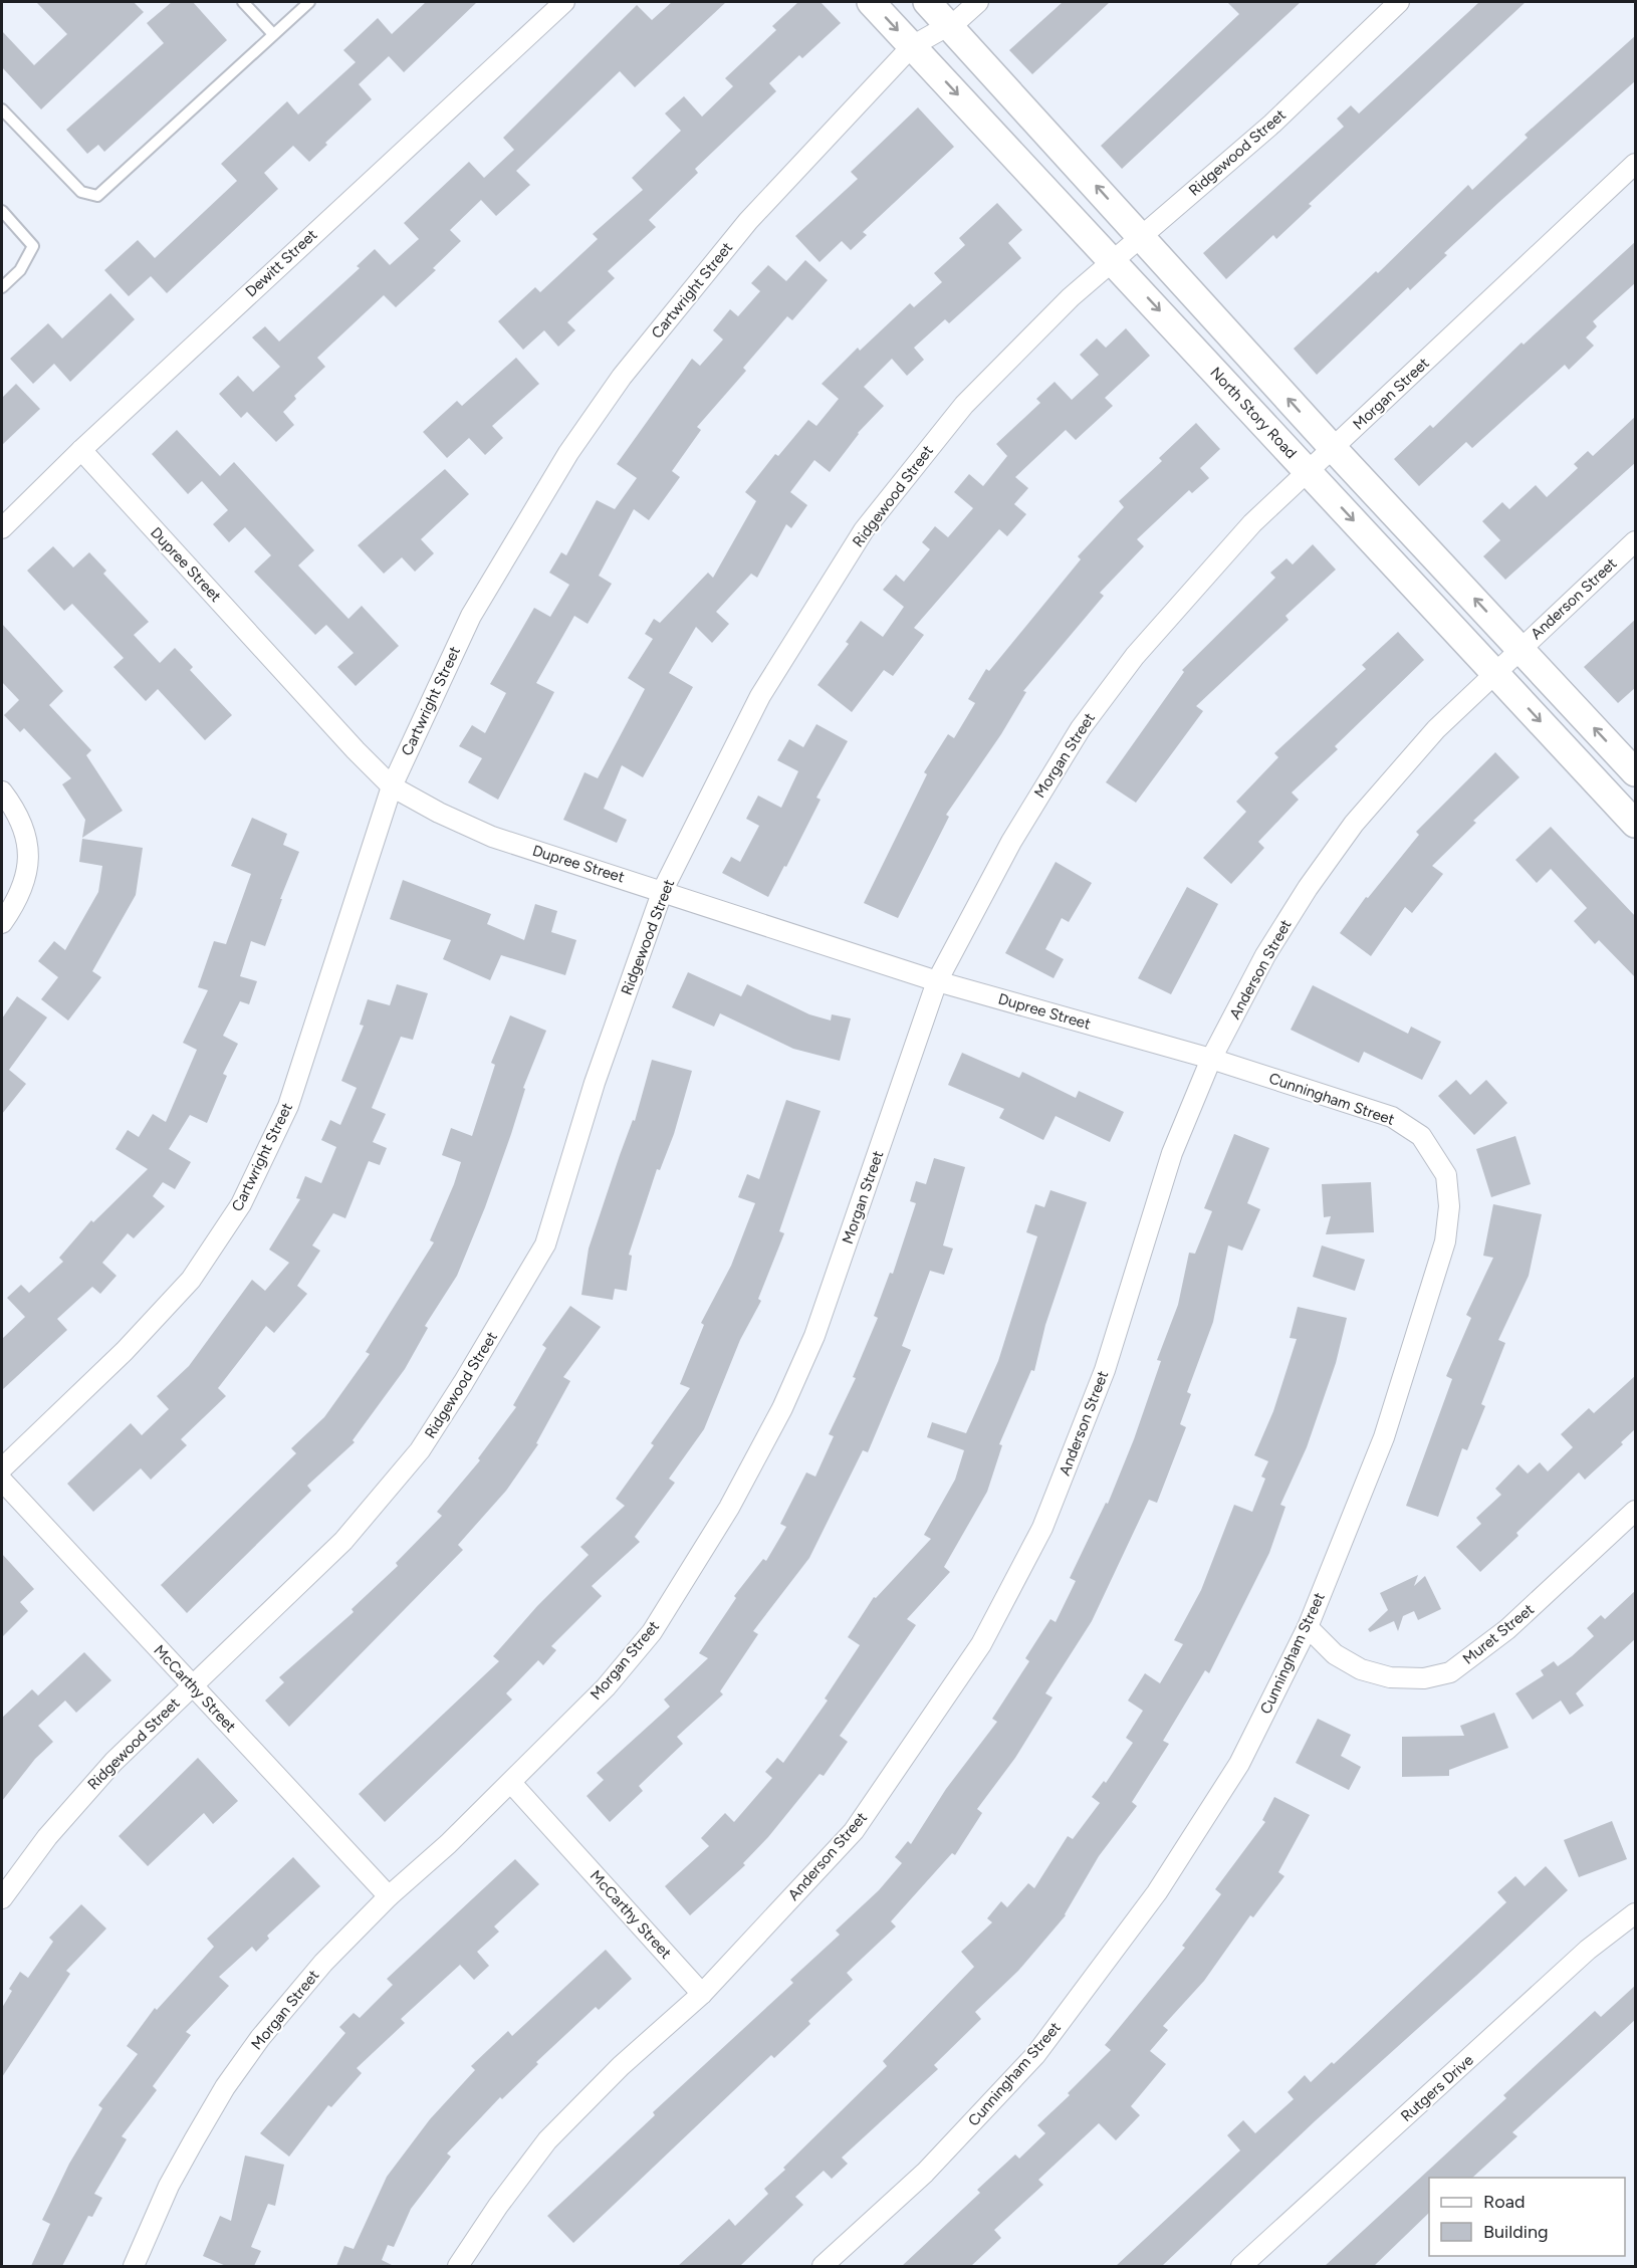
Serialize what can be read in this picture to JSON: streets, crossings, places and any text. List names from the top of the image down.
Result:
{
  "streets": {
    "main road": ["North Story Road"],
    "street": [
      "Ridgewood Street",
      "Dewitt Street",
      "Cartwright Street",
      "Morgan Street",
      "Dupree Street",
      "Anderson Street",
      "Cunningham Street",
      "Muret Street",
      "McCarthy Street",
      "Rutgers Drive"
    ]
  },
  "crossings": [
    ["Ridgewood Street", "North Story Road"],
    ["Ridgewood Street", "Dupree Street"],
    ["Ridgewood Street", "McCarthy Street"],
    ["Dewitt Street", "Dupree Street"],
    ["Cartwright Street", "North Story Road"],
    ["Cartwright Street", "Dupree Street"],
    ["Morgan Street", "North Story Road"],
    ["Morgan Street", "Dupree Street"],
    ["Morgan Street", "McCarthy Street"],
    ["North Story Road", "Anderson Street"],
    ["Dupree Street", "Anderson Street"],
    ["Dupree Street", "Cunningham Street"],
    ["Anderson Street", "Cunningham Street"],
    ["Anderson Street", "McCarthy Street"],
    ["Cunningham Street", "Muret Street"]
  ],
  "legend": ["Road", "Building"]
}
